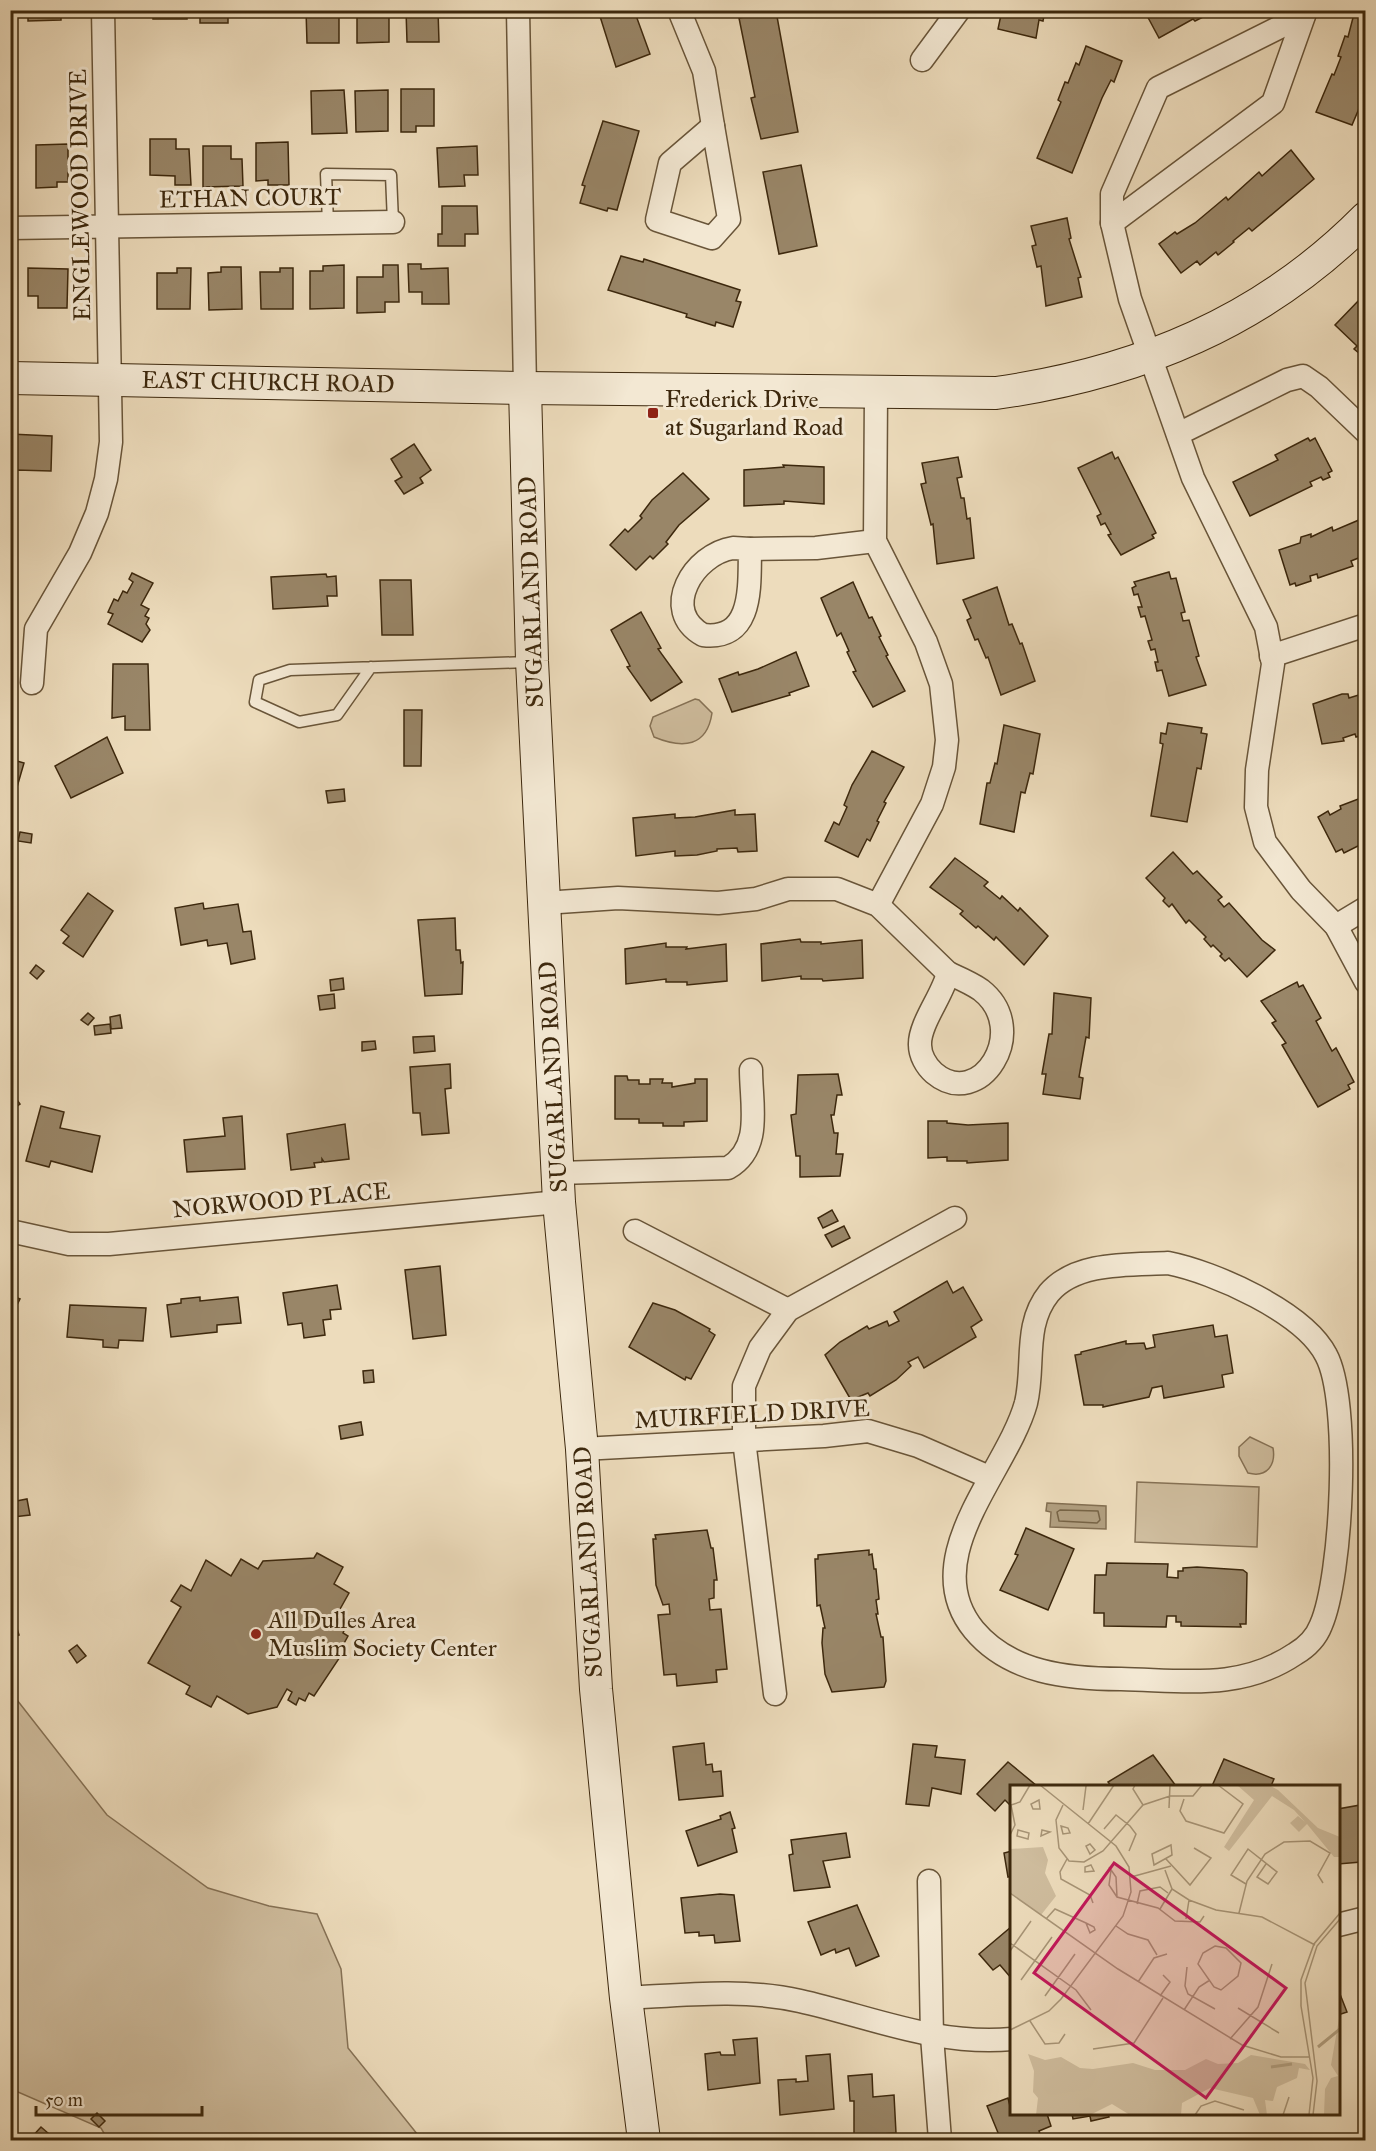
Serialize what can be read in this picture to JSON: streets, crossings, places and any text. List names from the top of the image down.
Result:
{
  "streets": {
    "street": [
      "ENGLEWOOD DRIVE",
      "ETHAN COURT",
      "EAST CHURCH ROAD",
      "SUGARLAND ROAD",
      "NORWOOD PLACE",
      "MUIRFIELD DRIVE"
    ]
  },
  "crossings": [
    ["ENGLEWOOD DRIVE", "ETHAN COURT"],
    ["ENGLEWOOD DRIVE", "EAST CHURCH ROAD"],
    ["EAST CHURCH ROAD", "SUGARLAND ROAD"],
    ["SUGARLAND ROAD", "NORWOOD PLACE"],
    ["SUGARLAND ROAD", "MUIRFIELD DRIVE"]
  ],
  "places": {
    "transit": ["Frederick Drive at Sugarland Road"],
    "other": ["All Dulles Area Muslim Society Center"]
  },
  "scale_bar": "50 m"
}
